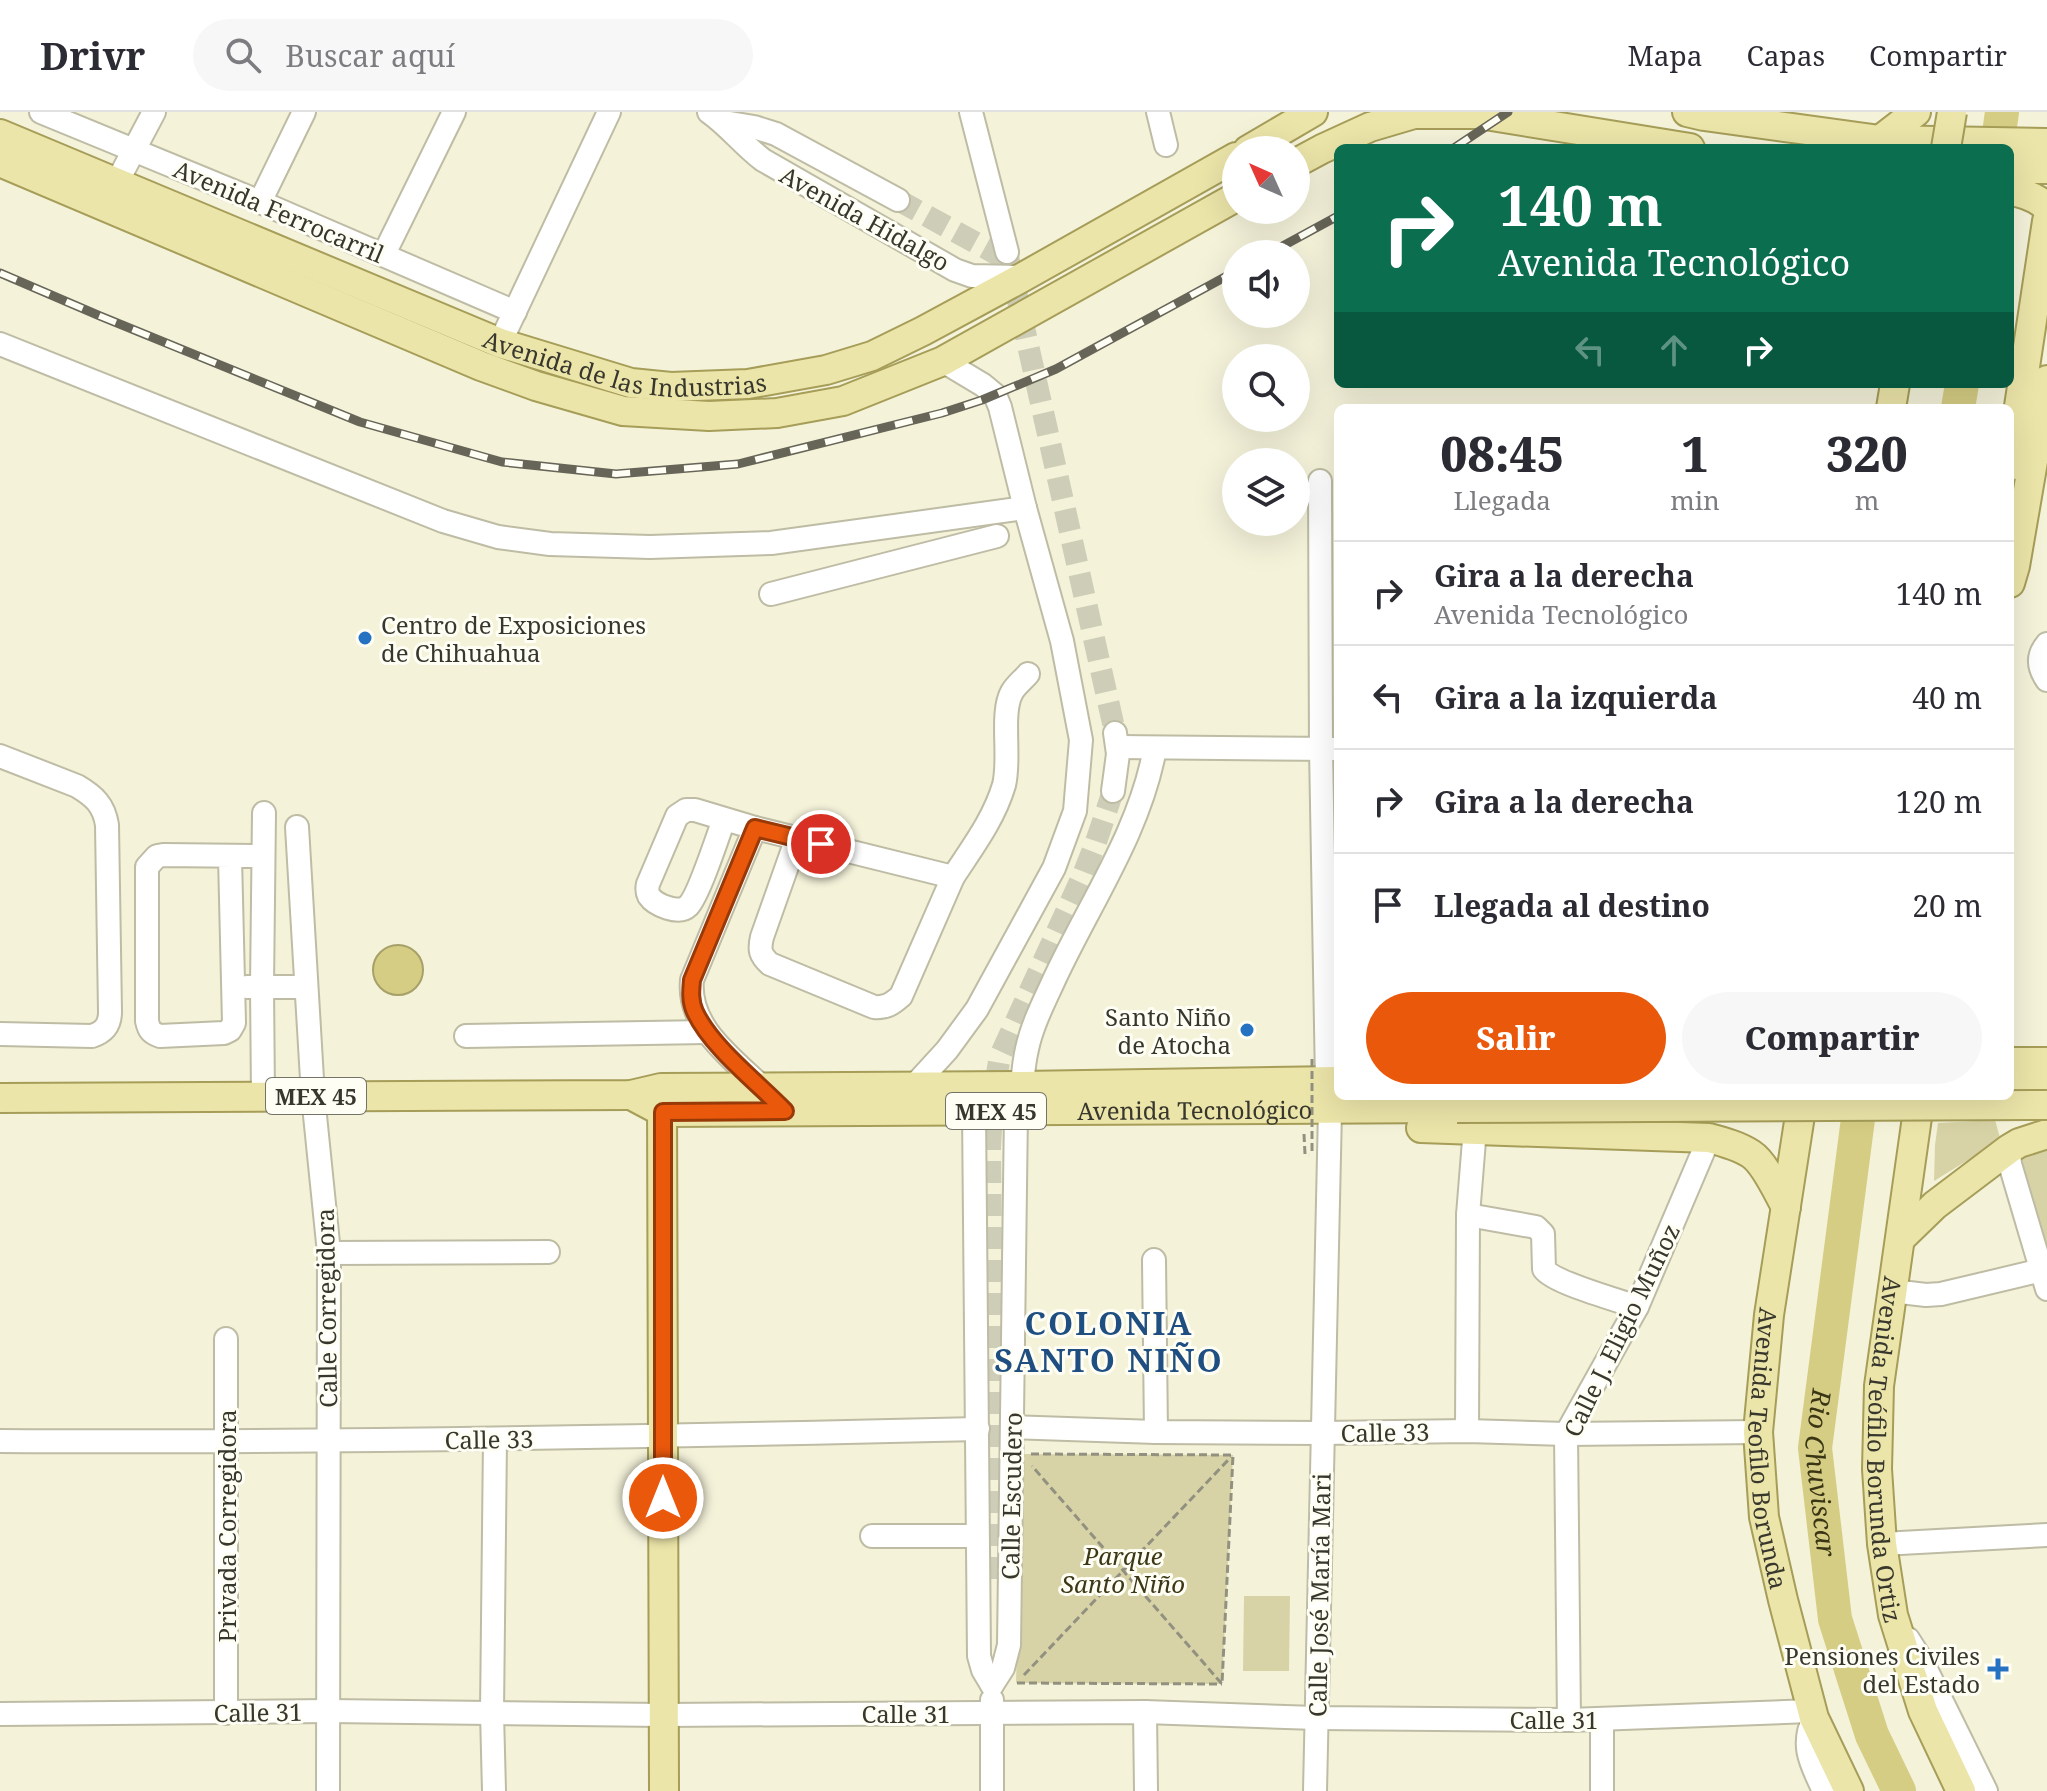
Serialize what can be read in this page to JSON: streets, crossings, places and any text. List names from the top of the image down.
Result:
{
  "streets": {
    "main road": [
      "Avenida de las Industrias",
      "MEX 45",
      "Avenida Tecnológico",
      "Avenida Teofilo Borunda",
      "Avenida Teófilo Borunda Ortiz"
    ],
    "street": [
      "Avenida Ferrocarril",
      "Avenida Hidalgo",
      "Calle Corregidora",
      "Calle J. Eligio Muñoz",
      "Calle 33",
      "Calle Escudero",
      "Privada Corregidora",
      "Calle José María Mari",
      "Calle 31"
    ]
  },
  "crossings": [
    ["Avenida Hidalgo", "Avenida de las Industrias"],
    ["MEX 45", "Avenida Tecnológico"],
    ["MEX 45", "Calle José María Mari"],
    ["Avenida Tecnológico", "Calle Corregidora"],
    ["Avenida Tecnológico", "Calle Escudero"],
    ["Avenida Tecnológico", "Calle José María Mari"],
    ["Calle Corregidora", "Calle 33"],
    ["Calle Corregidora", "Calle 31"],
    ["Calle J. Eligio Muñoz", "Calle 33"],
    ["Calle J. Eligio Muñoz", "Calle 31"],
    ["Calle 33", "Avenida Teofilo Borunda"],
    ["Calle 33", "Calle Escudero"],
    ["Calle 33", "Privada Corregidora"],
    ["Calle 33", "Calle José María Mari"],
    ["Avenida Teofilo Borunda", "Calle 31"],
    ["Calle Escudero", "Calle 31"],
    ["Privada Corregidora", "Calle 31"],
    ["Calle José María Mari", "Calle 31"]
  ],
  "districts": ["COLONIA SANTO NIÑO"],
  "water": ["Rio Chuviscar"],
  "parks": ["Parque Santo Niño"],
  "places": {
    "other": ["Centro de Exposiciones de Chihuahua", "Santo Niño de Atocha"],
    "health": ["Pensiones Civiles del Estado"]
  },
  "north": "top left",
  "page": {
    "header": "Drivr",
    "search": "Buscar aquí",
    "nav": ["Mapa", "Capas", "Compartir"],
    "turn": ["140 m", "Avenida Tecnológico"],
    "eta": [
      "08:45",
      "Llegada",
      "1",
      "min",
      "320",
      "m"
    ],
    "list": [
      {
        "name": "Gira a la derecha",
        "note": "Avenida Tecnológico",
        "value": "140 m"
      },
      {
        "name": "Gira a la izquierda",
        "value": "40 m"
      },
      {
        "name": "Gira a la derecha",
        "value": "120 m"
      },
      {
        "name": "Llegada al destino",
        "value": "20 m"
      }
    ],
    "buttons": ["Salir", "Compartir"]
  }
}
